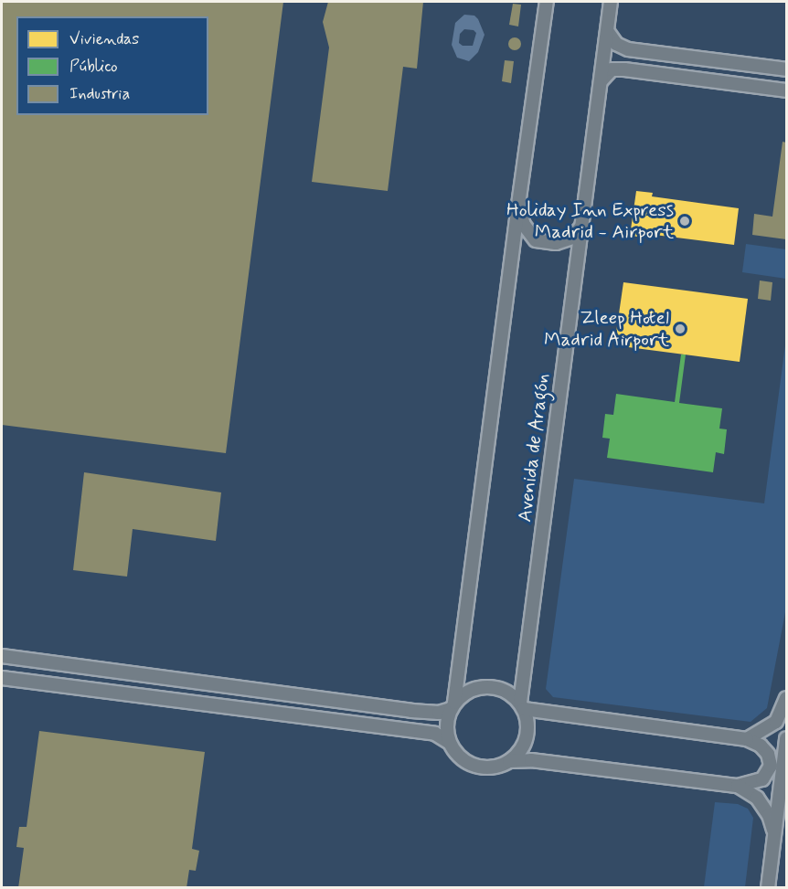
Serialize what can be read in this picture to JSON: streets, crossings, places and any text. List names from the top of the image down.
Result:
{
  "streets": {
    "street": ["Avenida de Aragón"]
  },
  "places": ["Holiday Inn Express Madrid - Airport", "Zleep Hotel Madrid Airport"],
  "legend": ["Viviendas", "Público", "Industria"]
}
